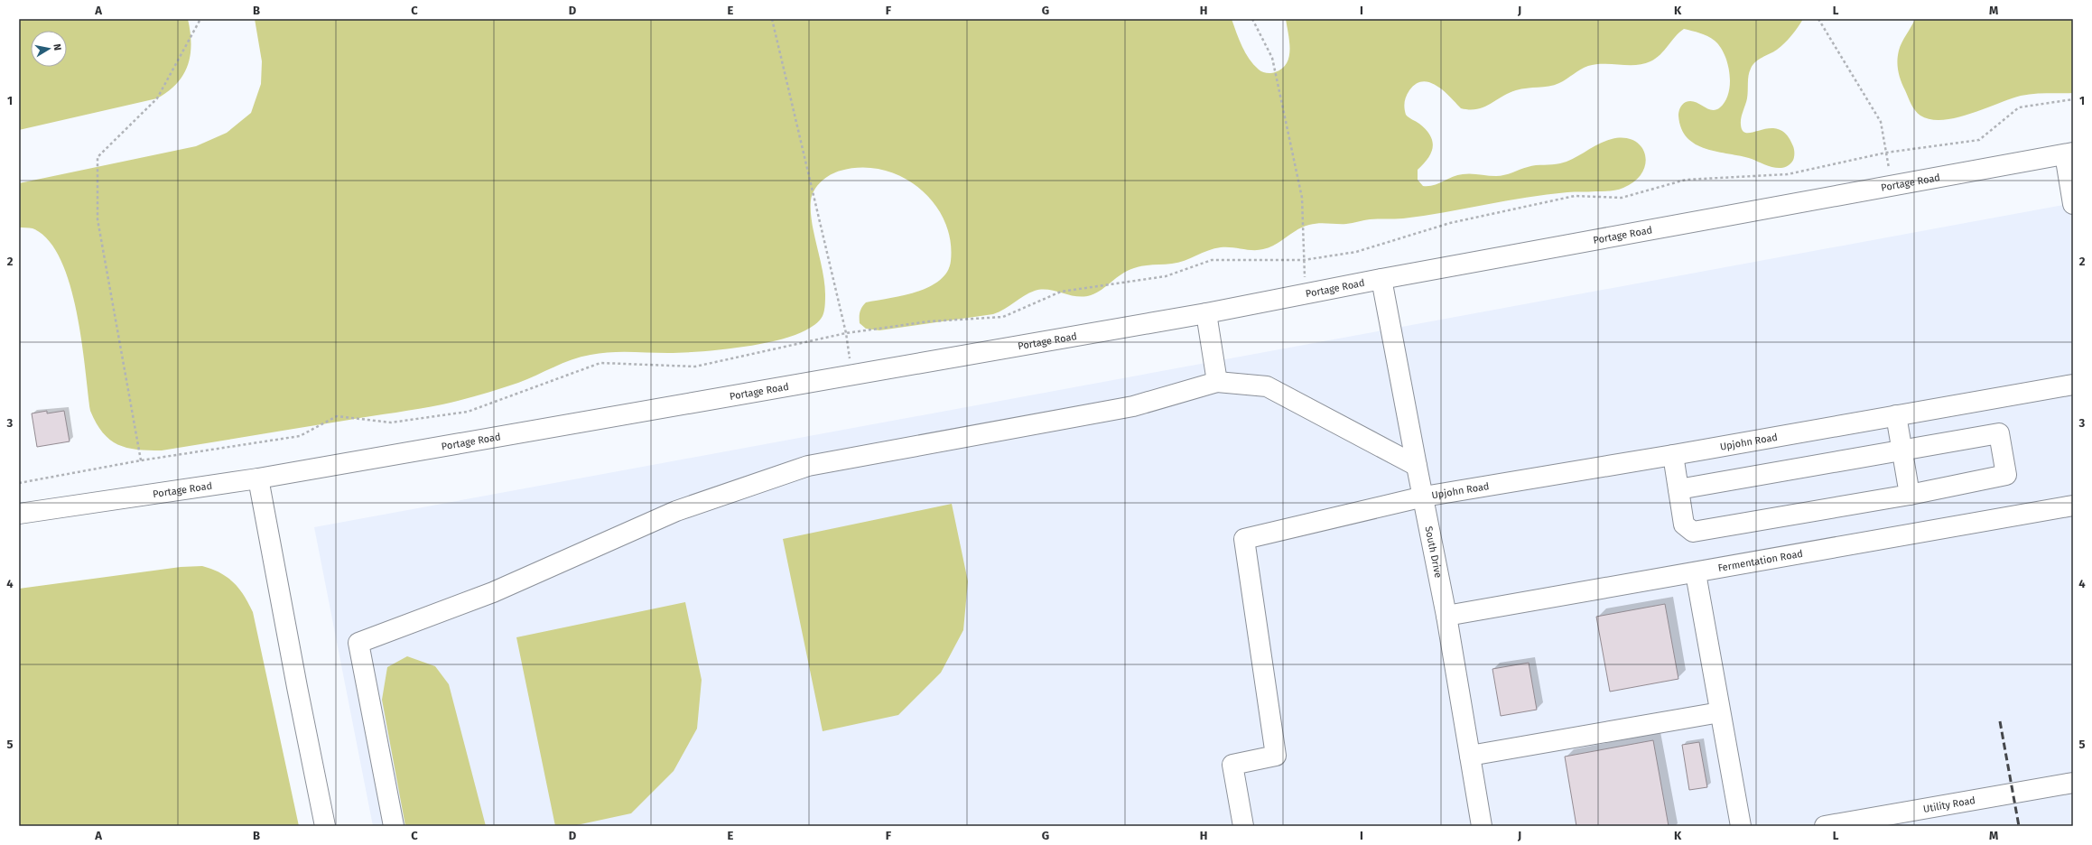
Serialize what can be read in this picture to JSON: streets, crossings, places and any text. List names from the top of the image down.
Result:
{
  "streets": {
    "main road": [
      "Portage Road",
      "Upjohn Road",
      "South Drive",
      "Fermentation Road",
      "Utility Road"
    ]
  },
  "crossings": [
    ["Portage Road", "South Drive"],
    ["Upjohn Road", "South Drive"],
    ["South Drive", "Fermentation Road"]
  ],
  "north": "right",
  "grid": {
    "columns": [
      "A",
      "B",
      "C",
      "D",
      "E",
      "F",
      "G",
      "H",
      "I",
      "J",
      "K",
      "L",
      "M"
    ],
    "rows": [
      "1",
      "2",
      "3",
      "4",
      "5"
    ]
  }
}
